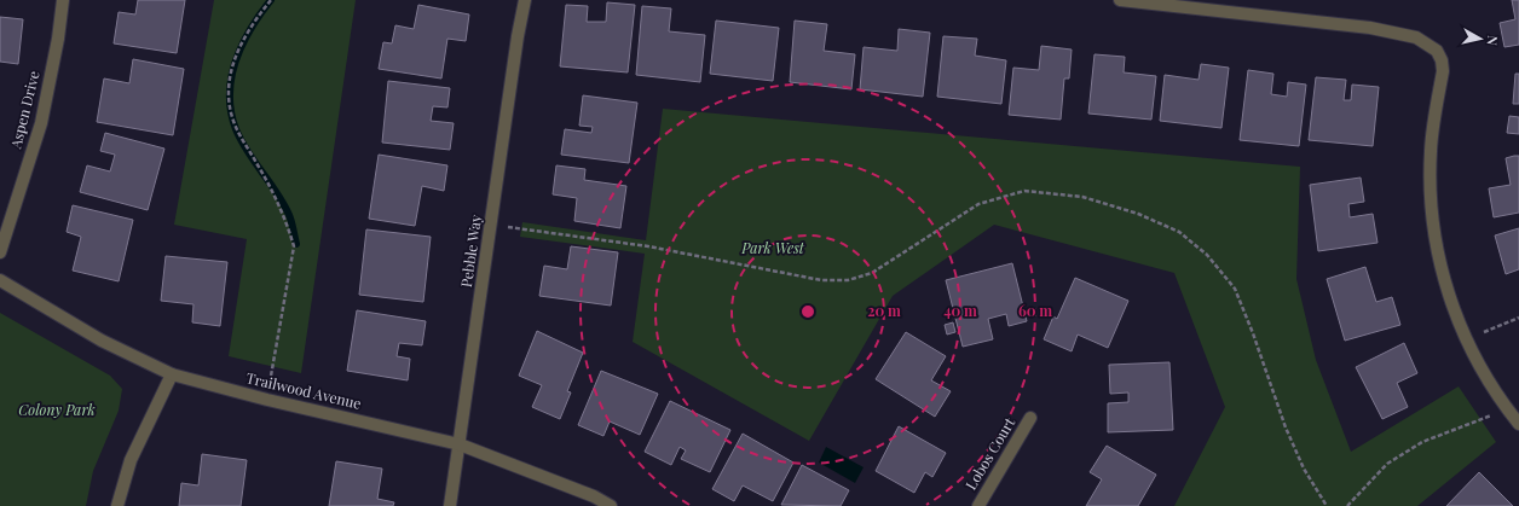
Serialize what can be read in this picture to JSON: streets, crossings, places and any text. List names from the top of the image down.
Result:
{
  "streets": {
    "street": [
      "Aspen Drive",
      "Pebble Way",
      "Trailwood Avenue",
      "Lobos Court"
    ]
  },
  "crossings": [
    ["Pebble Way", "Trailwood Avenue"]
  ],
  "parks": ["Park West", "Colony Park"],
  "north": "right",
  "rings": ["20 m", "40 m", "60 m"]
}
